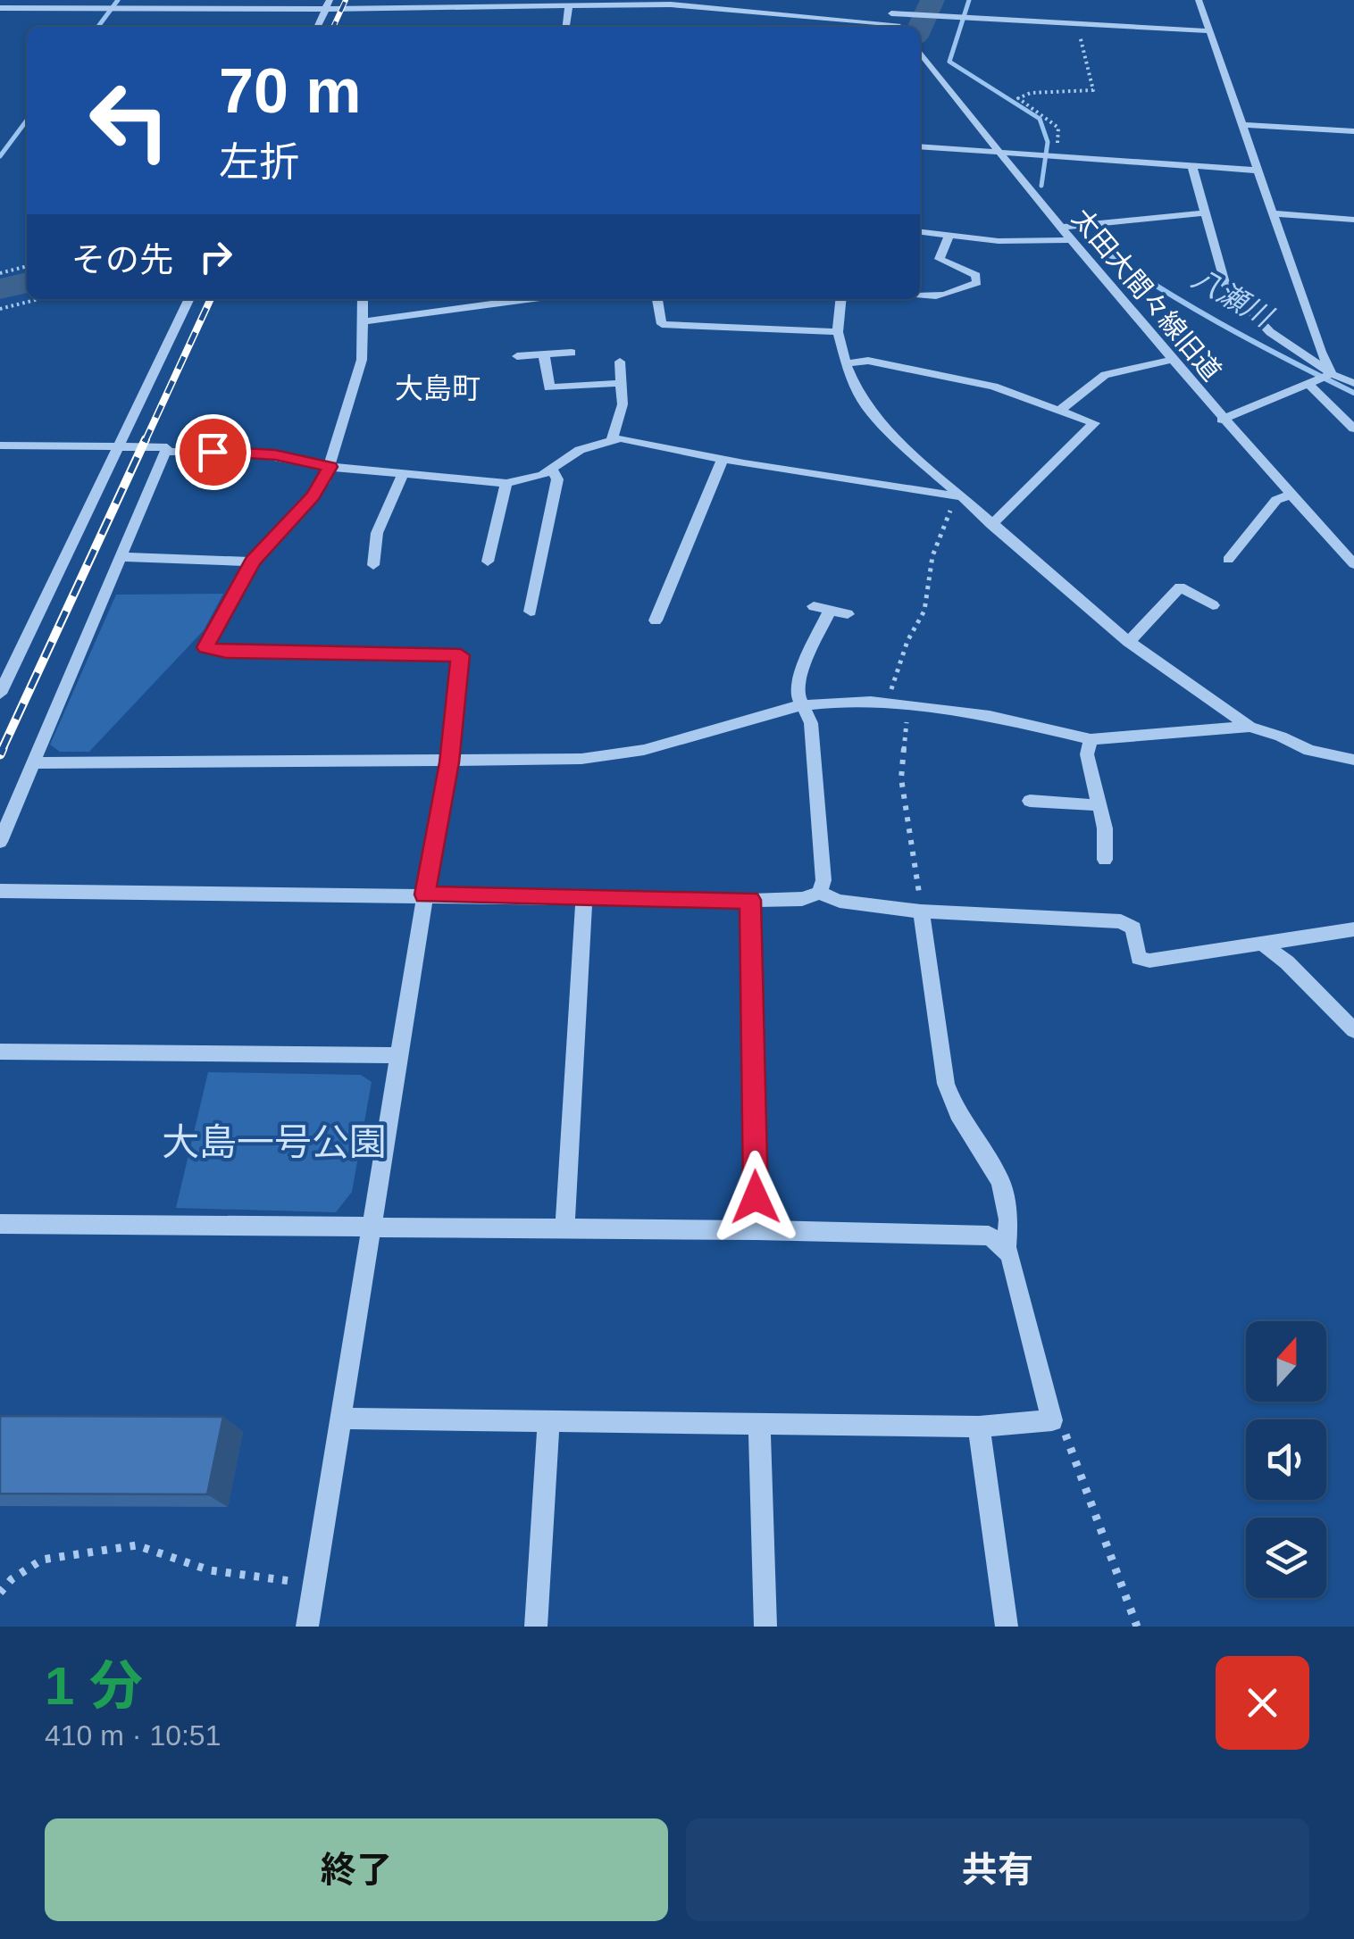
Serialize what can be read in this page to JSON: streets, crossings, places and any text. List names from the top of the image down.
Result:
{
  "streets": {
    "street": ["太田大間々線旧道"]
  },
  "districts": ["大島町"],
  "water": ["八瀬川"],
  "parks": ["大島一号公園"],
  "north": "top",
  "page": {
    "turn": ["70 m", "左折"],
    "then": "その先",
    "heading": ["1 分", "410 m · 10:51"],
    "buttons": ["終了", "共有"]
  }
}
